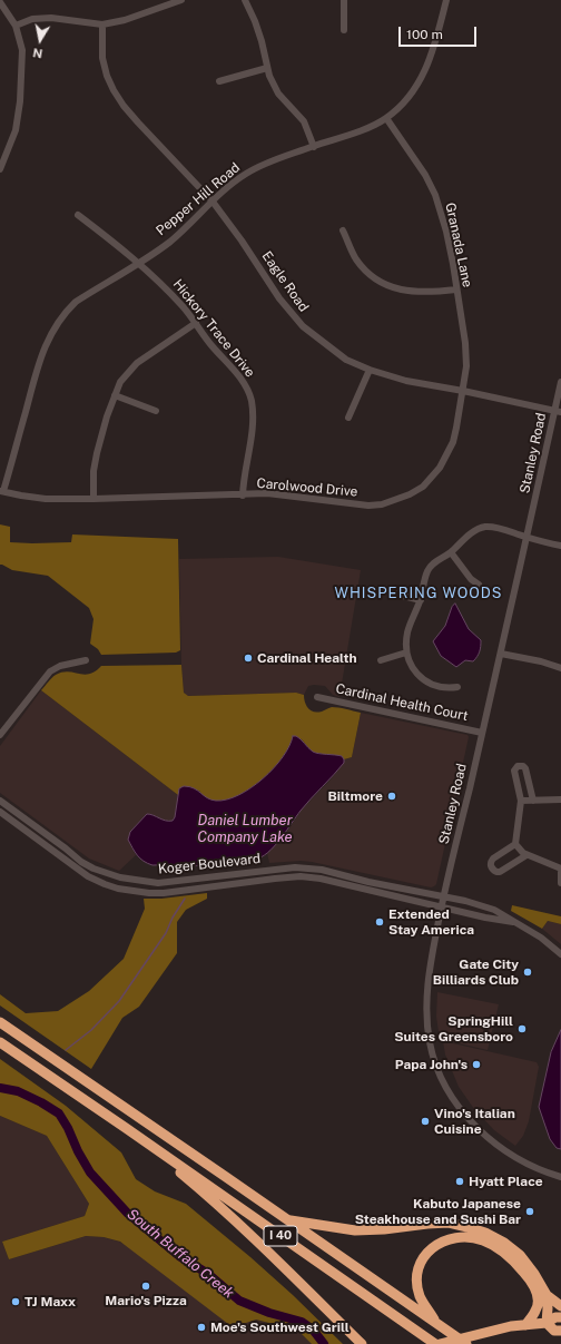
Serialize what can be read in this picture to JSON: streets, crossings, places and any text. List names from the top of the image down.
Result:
{
  "streets": {
    "highway": ["I 40"],
    "street": [
      "Pepper Hill Road",
      "Granada Lane",
      "Eagle Road",
      "Hickory Trace Drive",
      "Stanley Road",
      "Carolwood Drive",
      "Cardinal Health Court",
      "Koger Boulevard"
    ]
  },
  "crossings": [
    ["Pepper Hill Road", "Granada Lane"],
    ["Pepper Hill Road", "Eagle Road"],
    ["Pepper Hill Road", "Hickory Trace Drive"],
    ["Pepper Hill Road", "Carolwood Drive"],
    ["Granada Lane", "Eagle Road"],
    ["Granada Lane", "Carolwood Drive"],
    ["Eagle Road", "Stanley Road"],
    ["Eagle Road", "Carolwood Drive"],
    ["Hickory Trace Drive", "Carolwood Drive"],
    ["Stanley Road", "Cardinal Health Court"],
    ["Stanley Road", "Koger Boulevard"]
  ],
  "districts": ["WHISPERING WOODS"],
  "water": ["Daniel Lumber Company Lake", "South Buffalo Creek"],
  "places": [
    "Cardinal Health",
    "Biltmore",
    "Extended Stay America",
    "Gate City Billiards Club",
    "SpringHill Suites Greensboro",
    "Papa John's",
    "Vino's Italian Cuisine",
    "Hyatt Place",
    "Kabuto Japanese Steakhouse and Sushi Bar",
    "Mario's Pizza",
    "TJ Maxx",
    "Moe's Southwest Grill"
  ],
  "scale_bar": "100 m",
  "north": "bottom"
}
